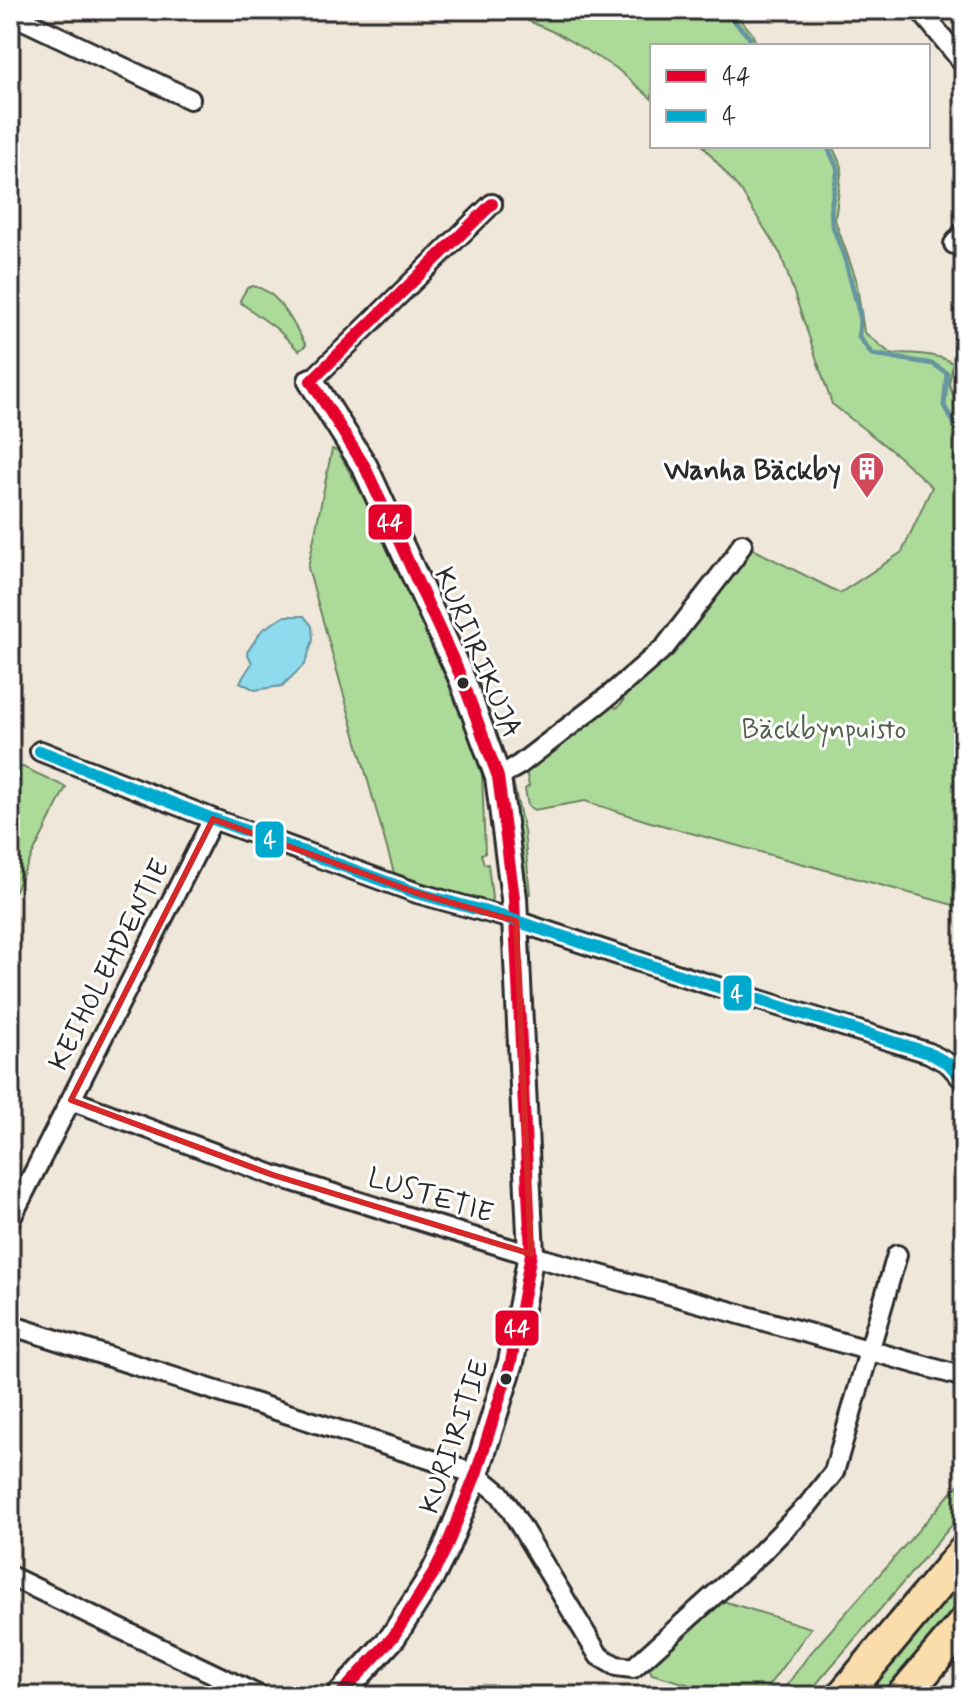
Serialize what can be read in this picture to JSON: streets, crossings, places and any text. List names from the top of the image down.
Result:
{
  "streets": {
    "street": [
      "KURIIRIKUJA",
      "KEIHOLEHDENTIE",
      "LUSTETIE",
      "KURIIRITIE"
    ]
  },
  "crossings": [
    ["KURIIRIKUJA", "KURIIRITIE"],
    ["KEIHOLEHDENTIE", "LUSTETIE"],
    ["LUSTETIE", "KURIIRITIE"]
  ],
  "parks": ["Bäckbynpuisto"],
  "places": {
    "building": ["Wanha Bäckby"]
  },
  "lines": ["transit line 44", "transit line 4"],
  "legend": ["44", "4"]
}
